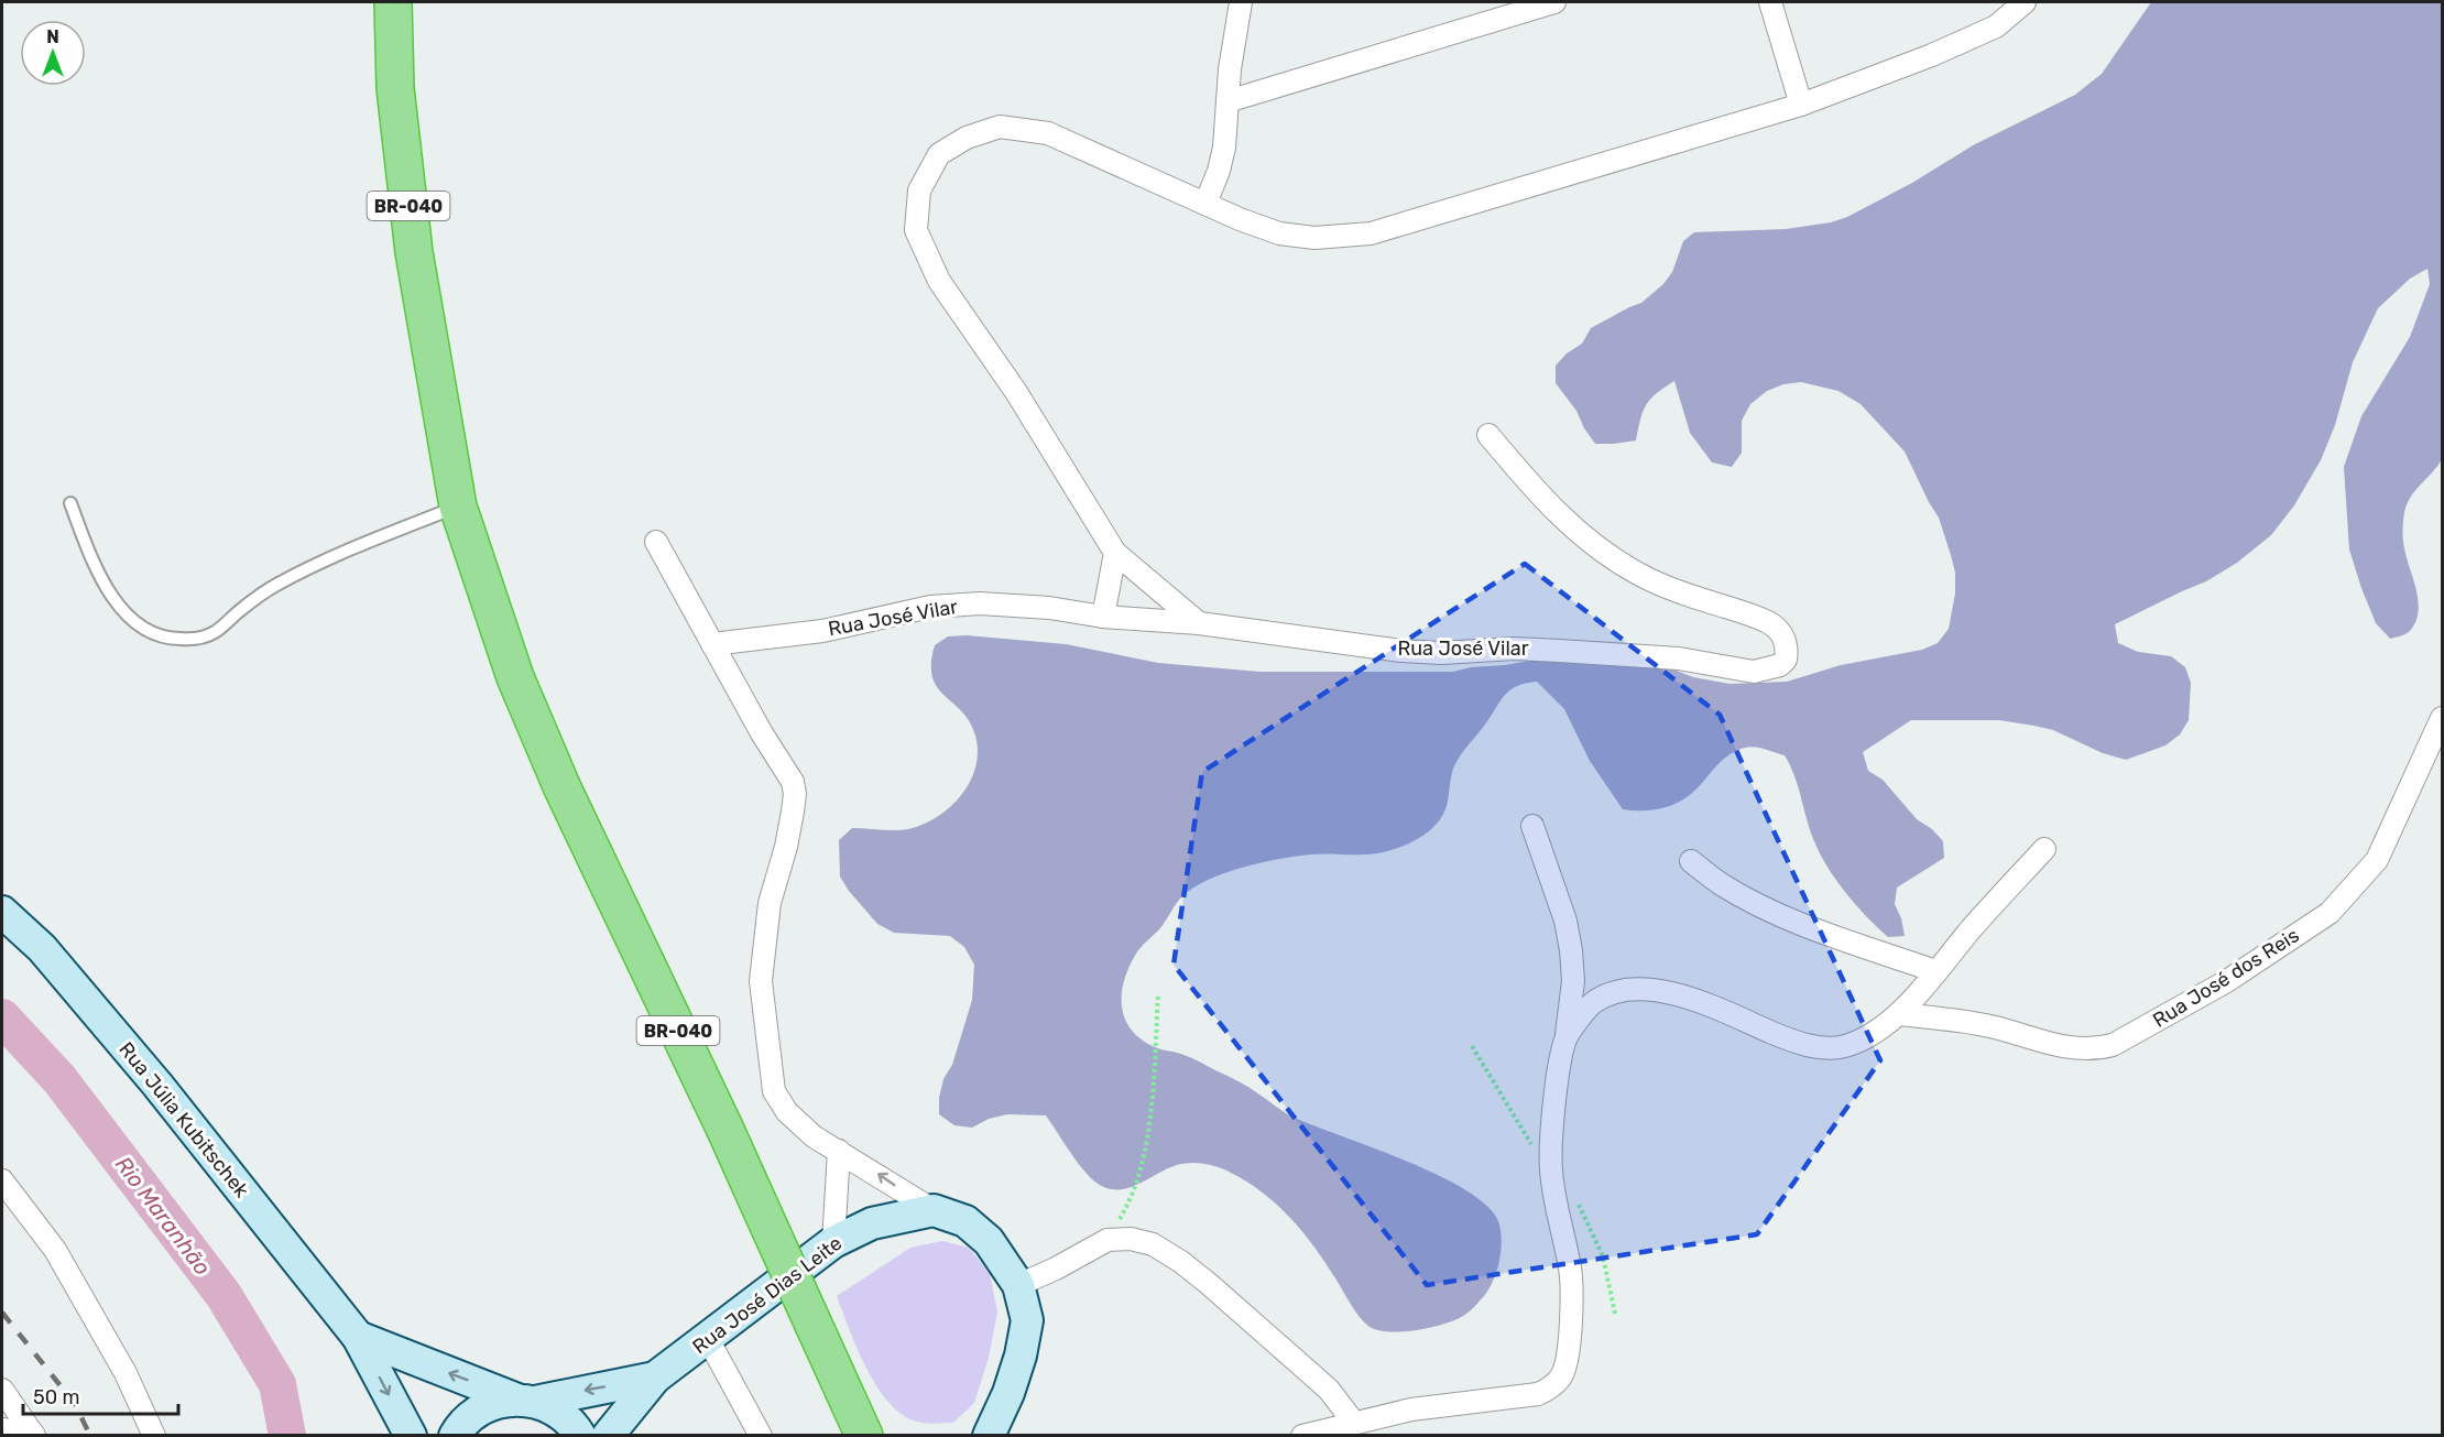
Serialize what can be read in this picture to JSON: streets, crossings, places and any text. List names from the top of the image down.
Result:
{
  "streets": {
    "highway": ["BR-040"],
    "main road": ["Rua Júlia Kubitschek", "Rua José Dias Leite"],
    "street": ["Rua José Vilar", "Rua José dos Reis"]
  },
  "water": ["Rio Maranhão"],
  "scale_bar": "50 m",
  "north": "top"
}
